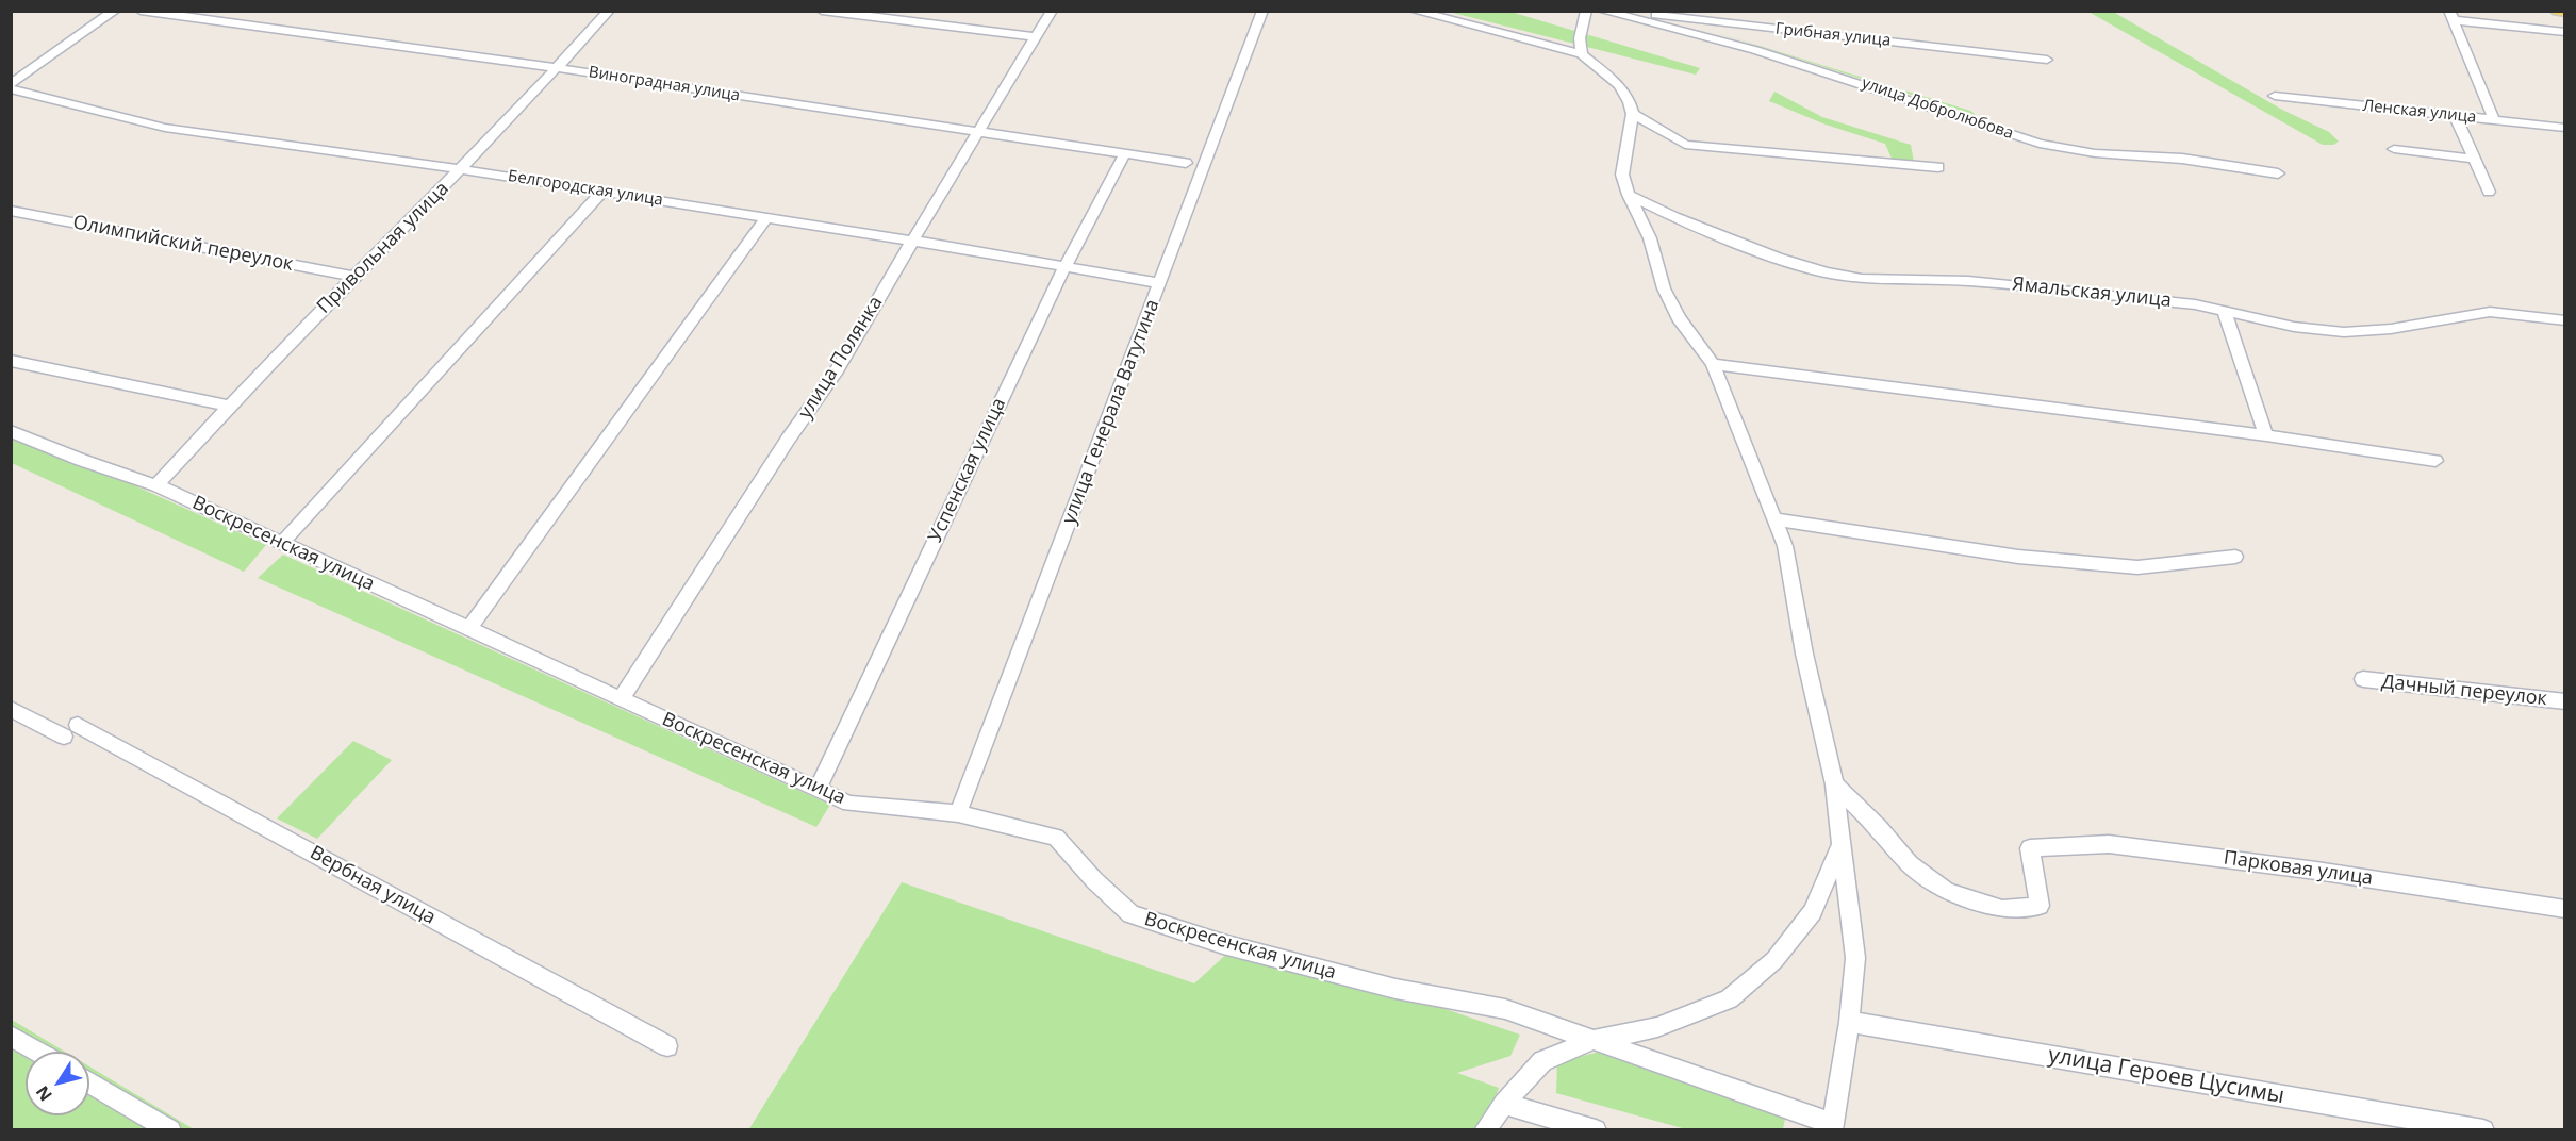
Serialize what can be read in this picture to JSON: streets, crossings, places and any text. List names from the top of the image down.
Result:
{
  "streets": {
    "street": [
      "Грибная улица",
      "Виноградная улица",
      "улица Добролюбова",
      "Ленская улица",
      "Белгородская улица",
      "Олимпийский переулок",
      "Привольная улица",
      "Ямальская улица",
      "улица Полянка",
      "улица Генерала Ватутина",
      "Успенская улица",
      "Воскресенская улица",
      "Дачный переулок",
      "Парковая улица",
      "Вербная улица",
      "улица Героев Цусимы"
    ]
  },
  "crossings": [
    ["Виноградная улица", "Привольная улица"],
    ["Виноградная улица", "улица Полянка"],
    ["Виноградная улица", "Успенская улица"],
    ["Белгородская улица", "Привольная улица"],
    ["Белгородская улица", "улица Полянка"],
    ["Белгородская улица", "улица Генерала Ватутина"],
    ["Белгородская улица", "Успенская улица"],
    ["Олимпийский переулок", "Привольная улица"],
    ["Привольная улица", "Воскресенская улица"],
    ["улица Полянка", "Воскресенская улица"],
    ["улица Генерала Ватутина", "Воскресенская улица"],
    ["Успенская улица", "Воскресенская улица"]
  ],
  "north": "bottom left"
}
